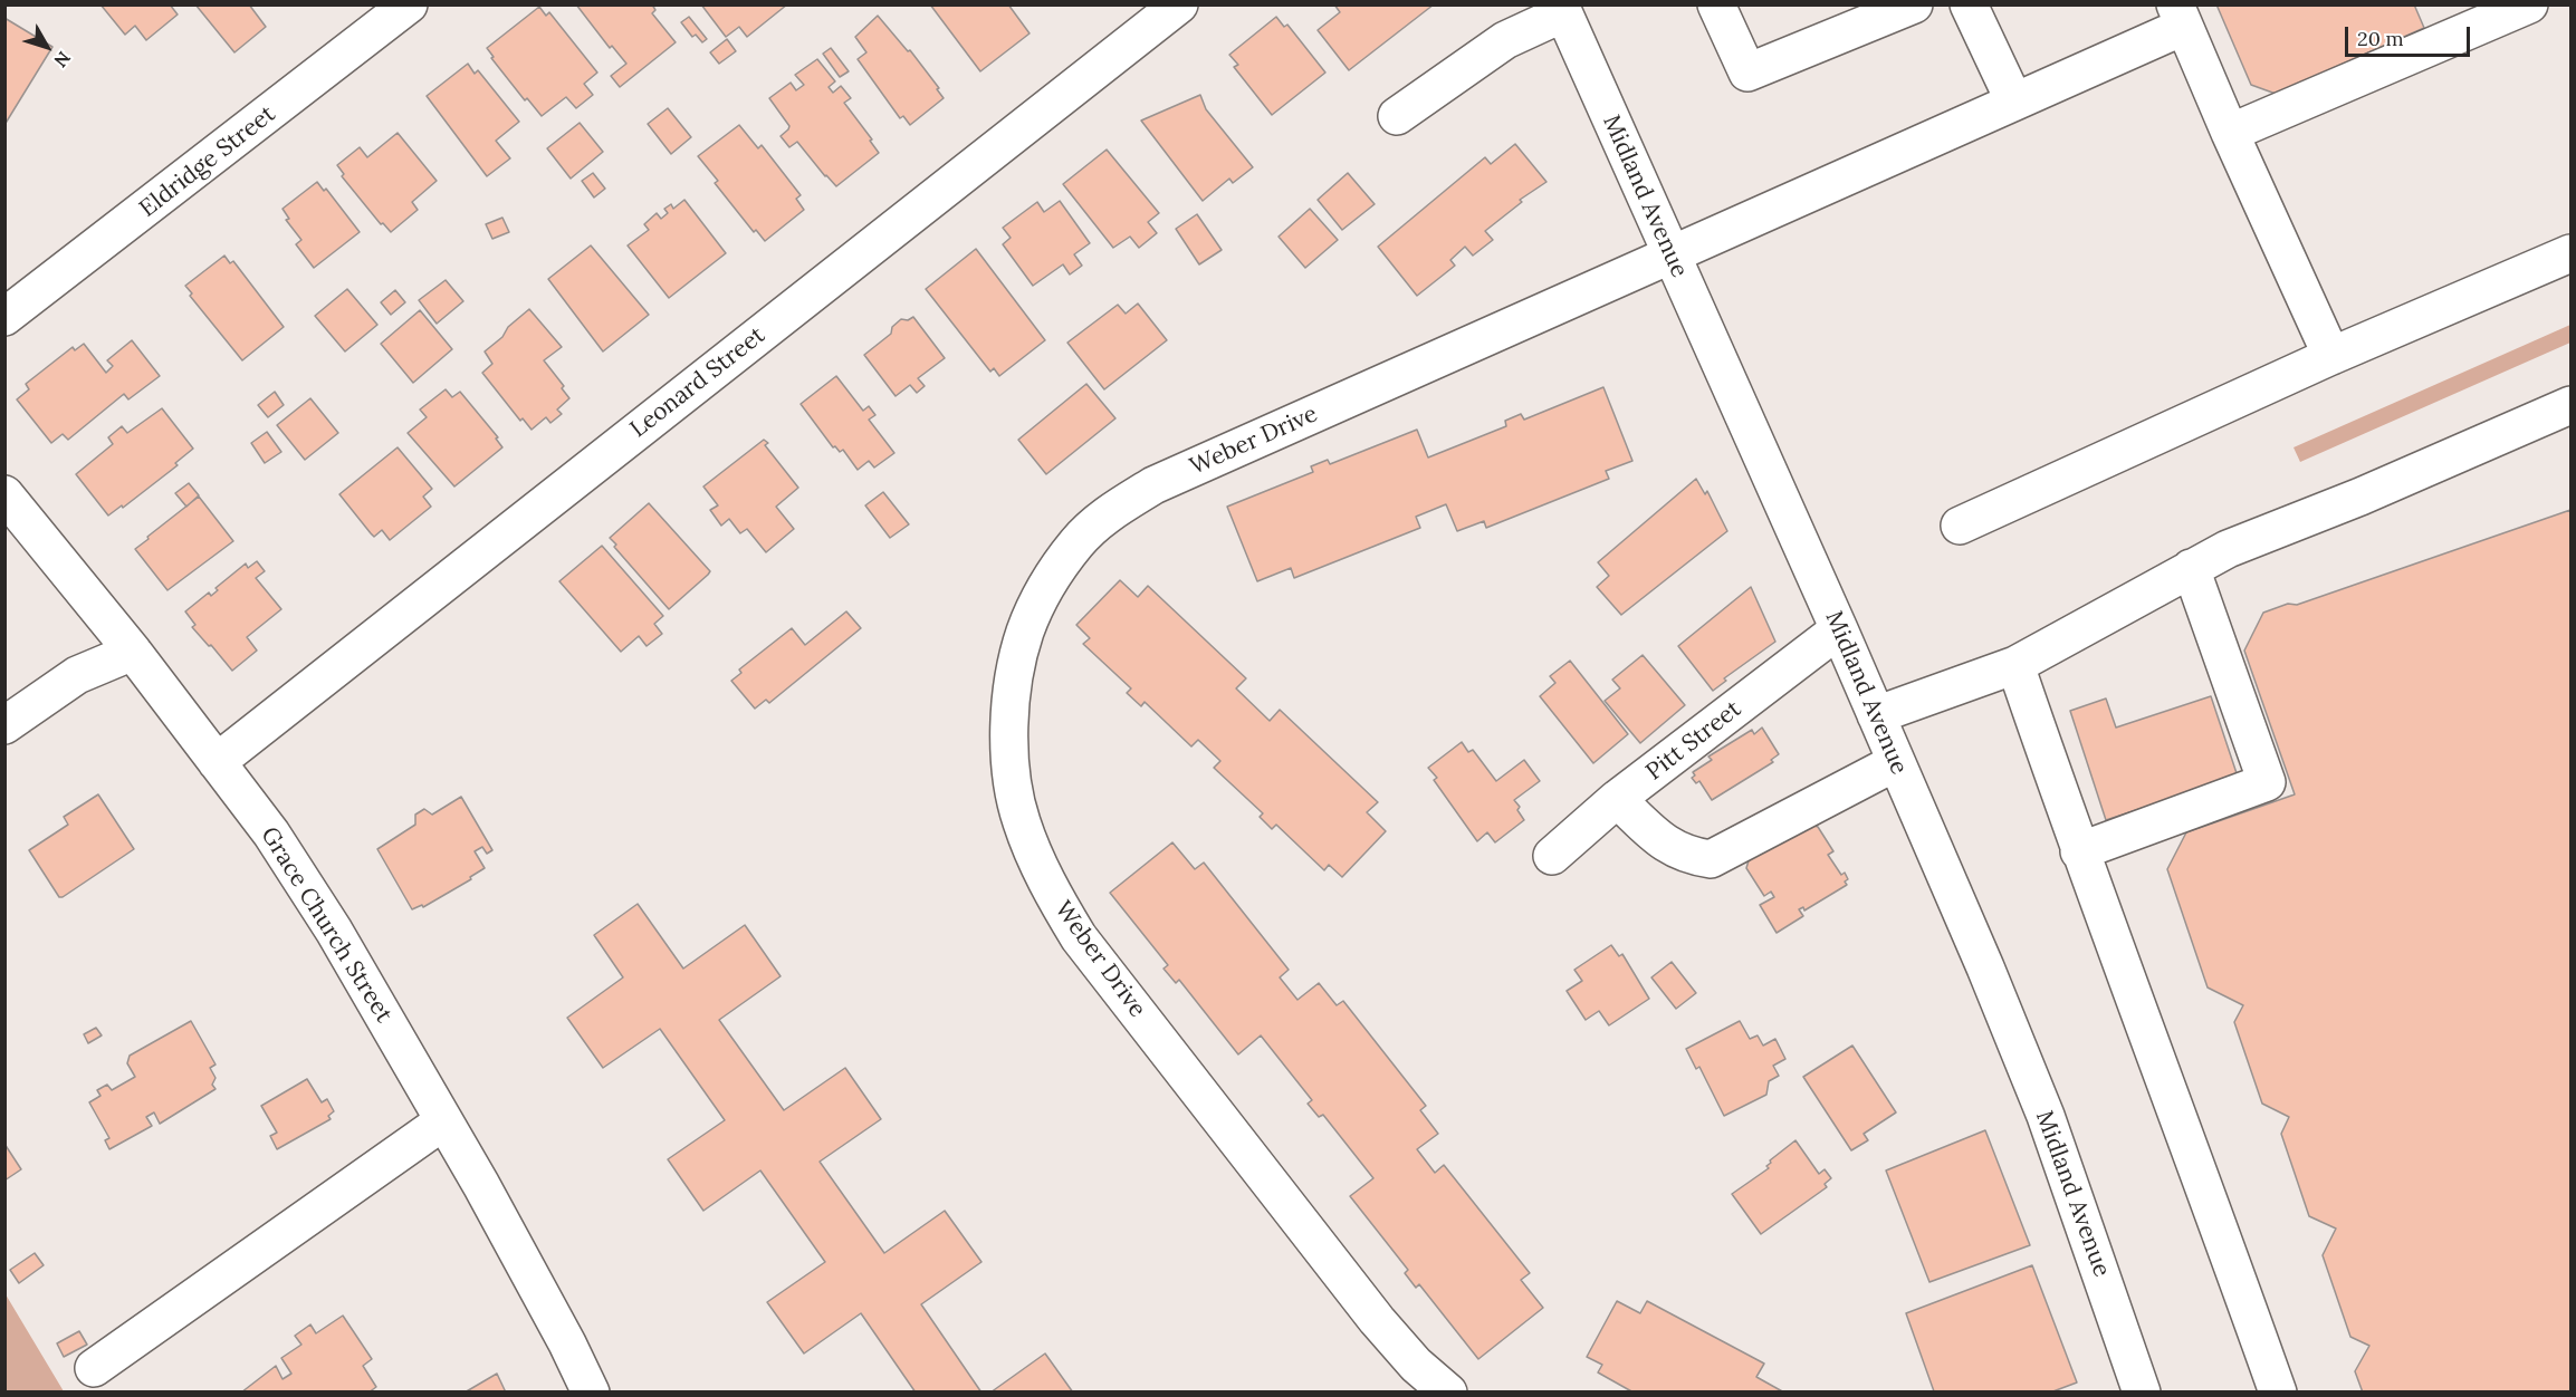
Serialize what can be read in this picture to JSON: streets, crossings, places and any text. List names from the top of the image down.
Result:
{
  "streets": {
    "street": [
      "Eldridge Street",
      "Midland Avenue",
      "Leonard Street",
      "Weber Drive",
      "Pitt Street",
      "Grace Church Street"
    ]
  },
  "crossings": [
    ["Midland Avenue", "Weber Drive"],
    ["Midland Avenue", "Pitt Street"],
    ["Leonard Street", "Grace Church Street"]
  ],
  "scale_bar": "20 m",
  "north": "bottom right"
}
